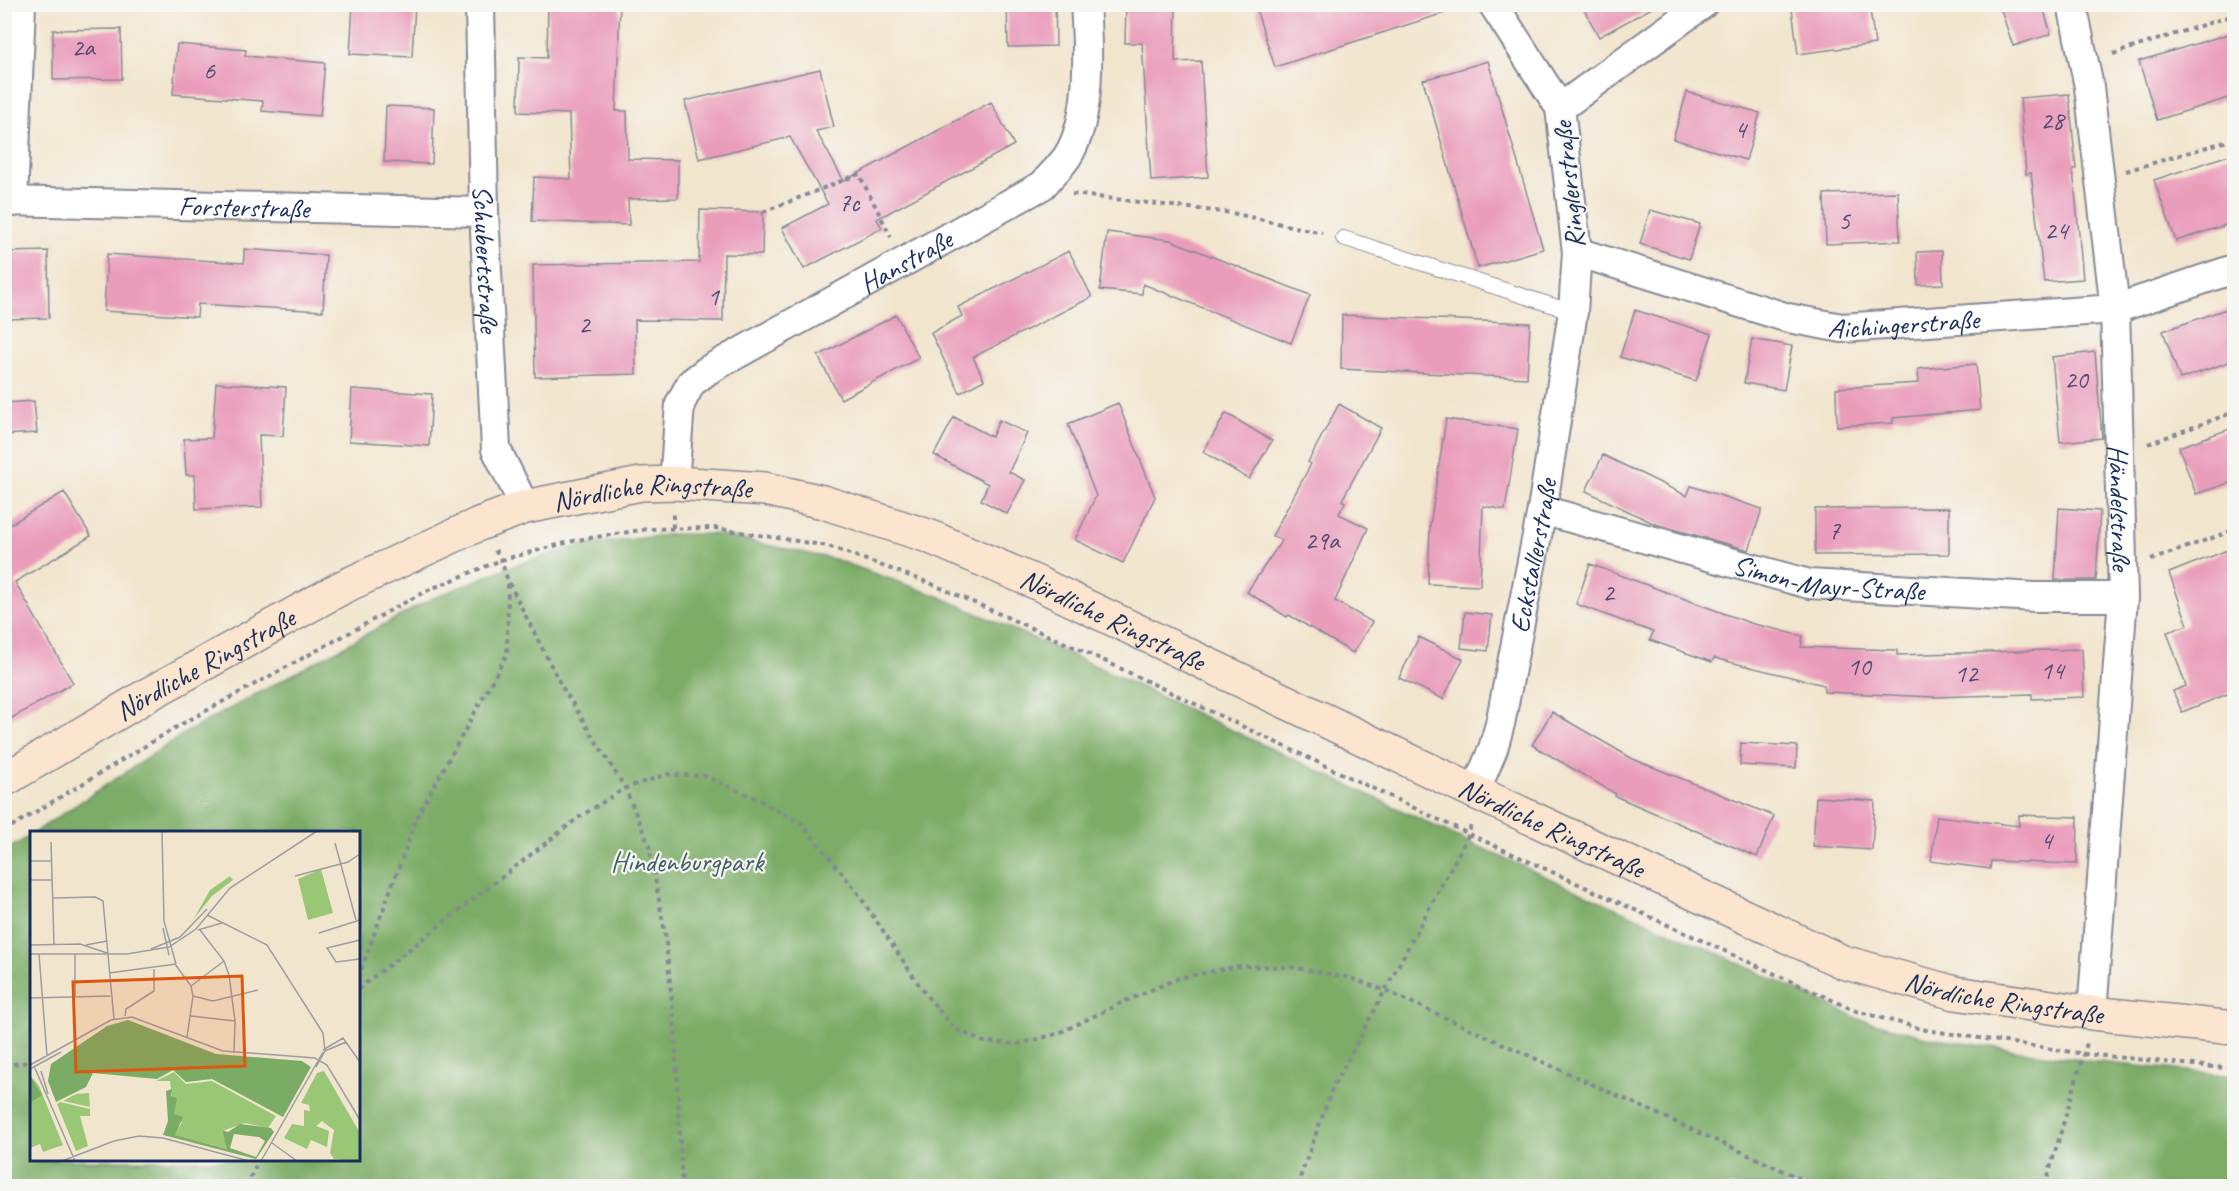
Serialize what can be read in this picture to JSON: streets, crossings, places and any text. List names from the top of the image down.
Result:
{
  "streets": {
    "main road": ["Nördliche Ringstraße"],
    "street": [
      "Ringlerstraße",
      "Forsterstraße",
      "Schubertstraße",
      "Hanstraße",
      "Aichingerstraße",
      "Händelstraße",
      "Eckstallerstraße",
      "Simon-Mayr-Straße"
    ]
  },
  "crossings": [
    ["Ringlerstraße", "Aichingerstraße"],
    ["Ringlerstraße", "Eckstallerstraße"],
    ["Forsterstraße", "Schubertstraße"],
    ["Schubertstraße", "Nördliche Ringstraße"],
    ["Hanstraße", "Nördliche Ringstraße"],
    ["Aichingerstraße", "Händelstraße"],
    ["Nördliche Ringstraße", "Händelstraße"],
    ["Nördliche Ringstraße", "Eckstallerstraße"],
    ["Händelstraße", "Simon-Mayr-Straße"],
    ["Eckstallerstraße", "Simon-Mayr-Straße"]
  ],
  "parks": ["Hindenburgpark"],
  "house_numbers": [
    "2a",
    "6",
    "28",
    "4",
    "7c",
    "5",
    "24",
    "1",
    "2",
    "20",
    "7",
    "29a",
    "2",
    "10",
    "14",
    "12",
    "4"
  ]
}
